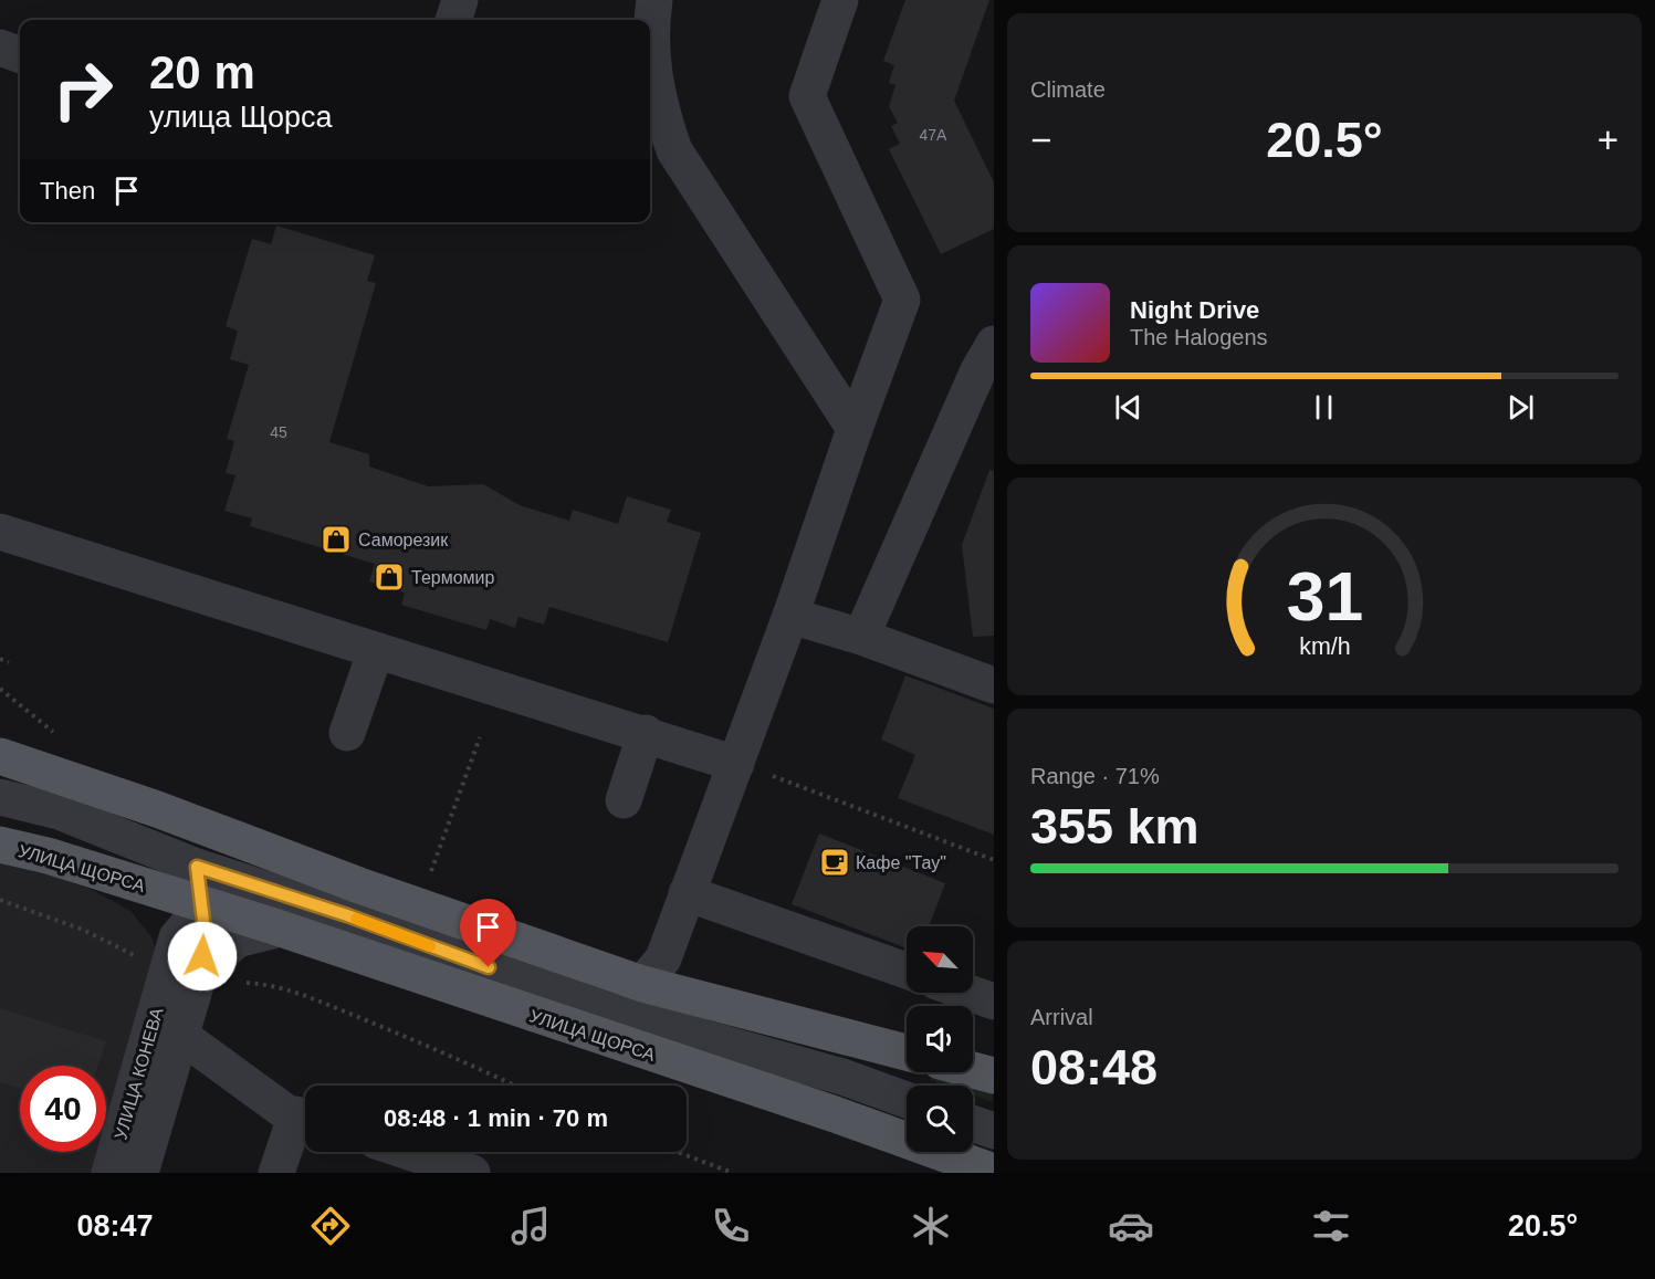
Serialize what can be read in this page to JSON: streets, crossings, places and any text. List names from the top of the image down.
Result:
{
  "streets": {
    "main road": ["УЛИЦА ЩОРСА"],
    "street": ["УЛИЦА КОНЕВА"]
  },
  "crossings": [
    ["УЛИЦА ЩОРСА", "УЛИЦА КОНЕВА"]
  ],
  "places": {
    "shop": ["Саморезик", "Термомир"],
    "cafe": ["Кафе \"Тау\""]
  },
  "house_numbers": ["47А", "45"],
  "north": "top left",
  "page": {
    "tile": [
      "Climate",
      ["Range · 71%", "355 km"],
      ["Arrival", "08:48"]
    ],
    "turn": ["20 m", "улица Щорса"],
    "heat": ["−", "20.5°", "+"],
    "then": "Then",
    "song": ["Night Drive", "The Halogens"],
    "limit": "40",
    "trip": "08:48 · 1 min · 70 m",
    "tabs": ["08:47", "20.5°"],
    "gauge": ["31", "km/h"]
  }
}
